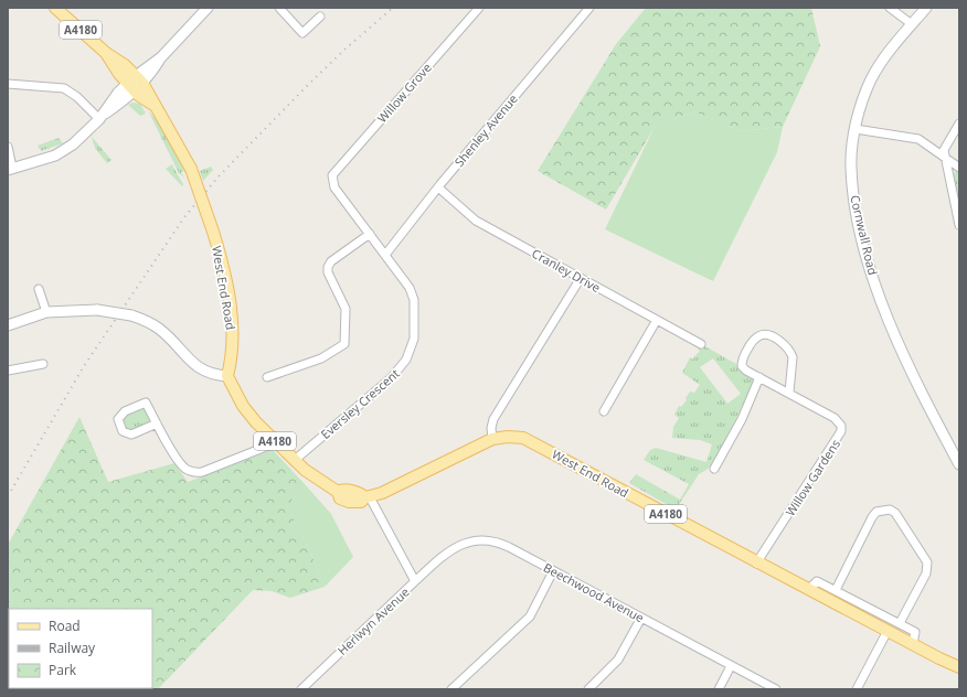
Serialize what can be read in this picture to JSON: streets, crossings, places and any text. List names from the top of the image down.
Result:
{
  "streets": {
    "main road": ["A4180", "West End Road"],
    "street": [
      "Willow Grove",
      "Shenley Avenue",
      "Cornwall Road",
      "Cranley Drive",
      "Eversley Crescent",
      "Willow Gardens",
      "Beechwood Avenue",
      "Herlwyn Avenue"
    ]
  },
  "crossings": [
    ["A4180", "West End Road"],
    ["A4180", "Eversley Crescent"],
    ["A4180", "Herlwyn Avenue"],
    ["Willow Grove", "Eversley Crescent"],
    ["Shenley Avenue", "Cranley Drive"],
    ["Shenley Avenue", "Eversley Crescent"],
    ["West End Road", "Willow Gardens"],
    ["West End Road", "Herlwyn Avenue"],
    ["Beechwood Avenue", "Herlwyn Avenue"]
  ],
  "legend": ["Road", "Railway", "Park"]
}
